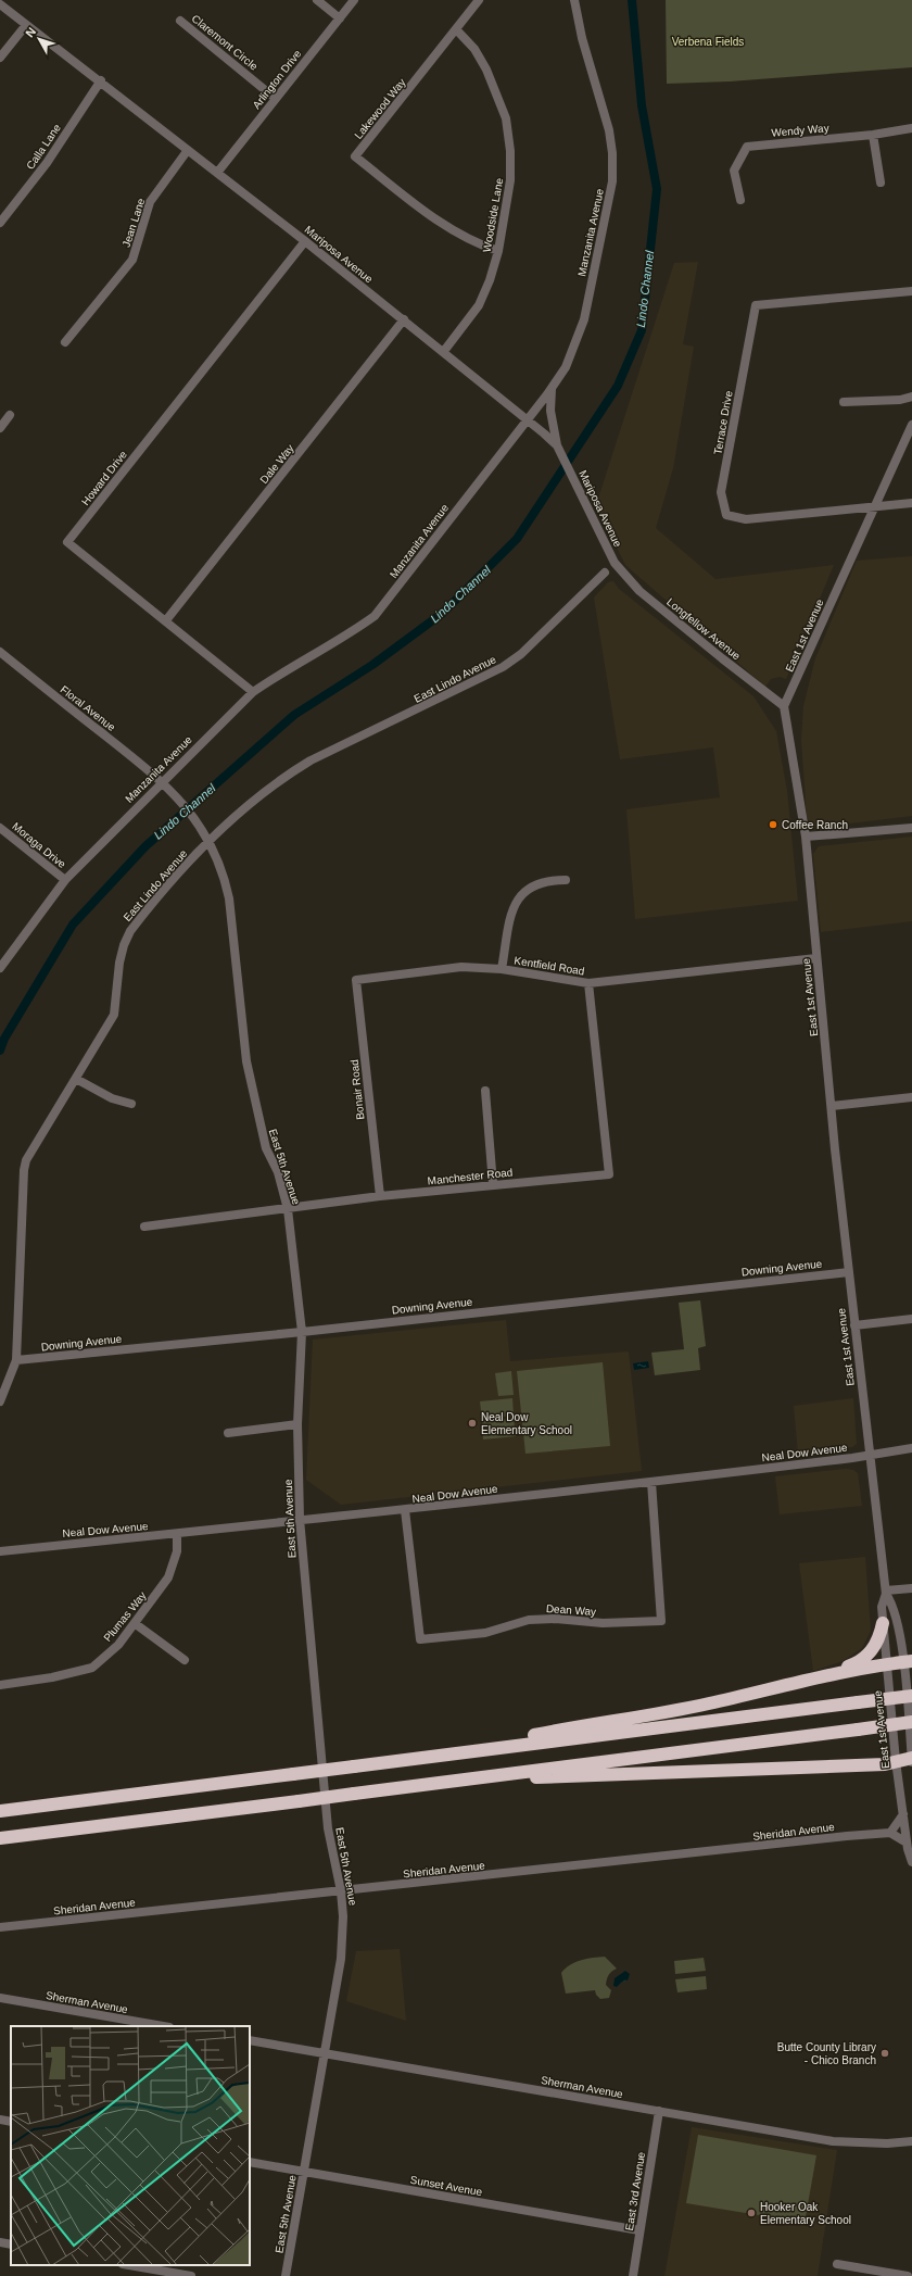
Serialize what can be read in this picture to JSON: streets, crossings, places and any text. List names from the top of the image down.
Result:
{
  "streets": {
    "street": [
      "Claremont Circle",
      "Arlington Drive",
      "Lakewood Way",
      "Wendy Way",
      "Calla Lane",
      "Woodside Lane",
      "Jean Lane",
      "Manzanita Avenue",
      "Mariposa Avenue",
      "Terrace Drive",
      "Dale Way",
      "Howard Drive",
      "Longfellow Avenue",
      "East 1st Avenue",
      "East Lindo Avenue",
      "Floral Avenue",
      "Moraga Drive",
      "Kentfield Road",
      "Bonair Road",
      "East 5th Avenue",
      "Manchester Road",
      "Downing Avenue",
      "Neal Dow Avenue",
      "Dean Way",
      "Plumas Way",
      "Sheridan Avenue",
      "Sherman Avenue",
      "Sunset Avenue",
      "East 3rd Avenue"
    ]
  },
  "crossings": [
    ["Claremont Circle", "Arlington Drive"],
    ["Arlington Drive", "Mariposa Avenue"],
    ["Lakewood Way", "Woodside Lane"],
    ["Calla Lane", "Mariposa Avenue"],
    ["Woodside Lane", "Mariposa Avenue"],
    ["Jean Lane", "Mariposa Avenue"],
    ["Manzanita Avenue", "Mariposa Avenue"],
    ["Manzanita Avenue", "Howard Drive"],
    ["Manzanita Avenue", "Floral Avenue"],
    ["Manzanita Avenue", "Moraga Drive"],
    ["Manzanita Avenue", "East 5th Avenue"],
    ["Mariposa Avenue", "Dale Way"],
    ["Mariposa Avenue", "Howard Drive"],
    ["Mariposa Avenue", "Longfellow Avenue"],
    ["Terrace Drive", "East 1st Avenue"],
    ["Dale Way", "Howard Drive"],
    ["Longfellow Avenue", "East 1st Avenue"],
    ["East 1st Avenue", "Kentfield Road"],
    ["East 1st Avenue", "Downing Avenue"],
    ["East 1st Avenue", "Neal Dow Avenue"],
    ["East Lindo Avenue", "East 5th Avenue"],
    ["East Lindo Avenue", "Downing Avenue"],
    ["Floral Avenue", "East 5th Avenue"],
    ["Kentfield Road", "Bonair Road"],
    ["Kentfield Road", "Manchester Road"],
    ["Bonair Road", "Manchester Road"],
    ["East 5th Avenue", "Manchester Road"],
    ["East 5th Avenue", "Downing Avenue"],
    ["East 5th Avenue", "Neal Dow Avenue"],
    ["East 5th Avenue", "Sheridan Avenue"],
    ["East 5th Avenue", "Sherman Avenue"],
    ["East 5th Avenue", "Sunset Avenue"],
    ["Neal Dow Avenue", "Dean Way"],
    ["Neal Dow Avenue", "Plumas Way"],
    ["Sherman Avenue", "East 3rd Avenue"],
    ["Sunset Avenue", "East 3rd Avenue"]
  ],
  "water": ["Lindo Channel"],
  "parks": ["Verbena Fields"],
  "places": [
    "Coffee Ranch",
    "Neal Dow Elementary School",
    "Butte County Library - Chico Branch",
    "Hooker Oak Elementary School"
  ],
  "north": "top left"
}
